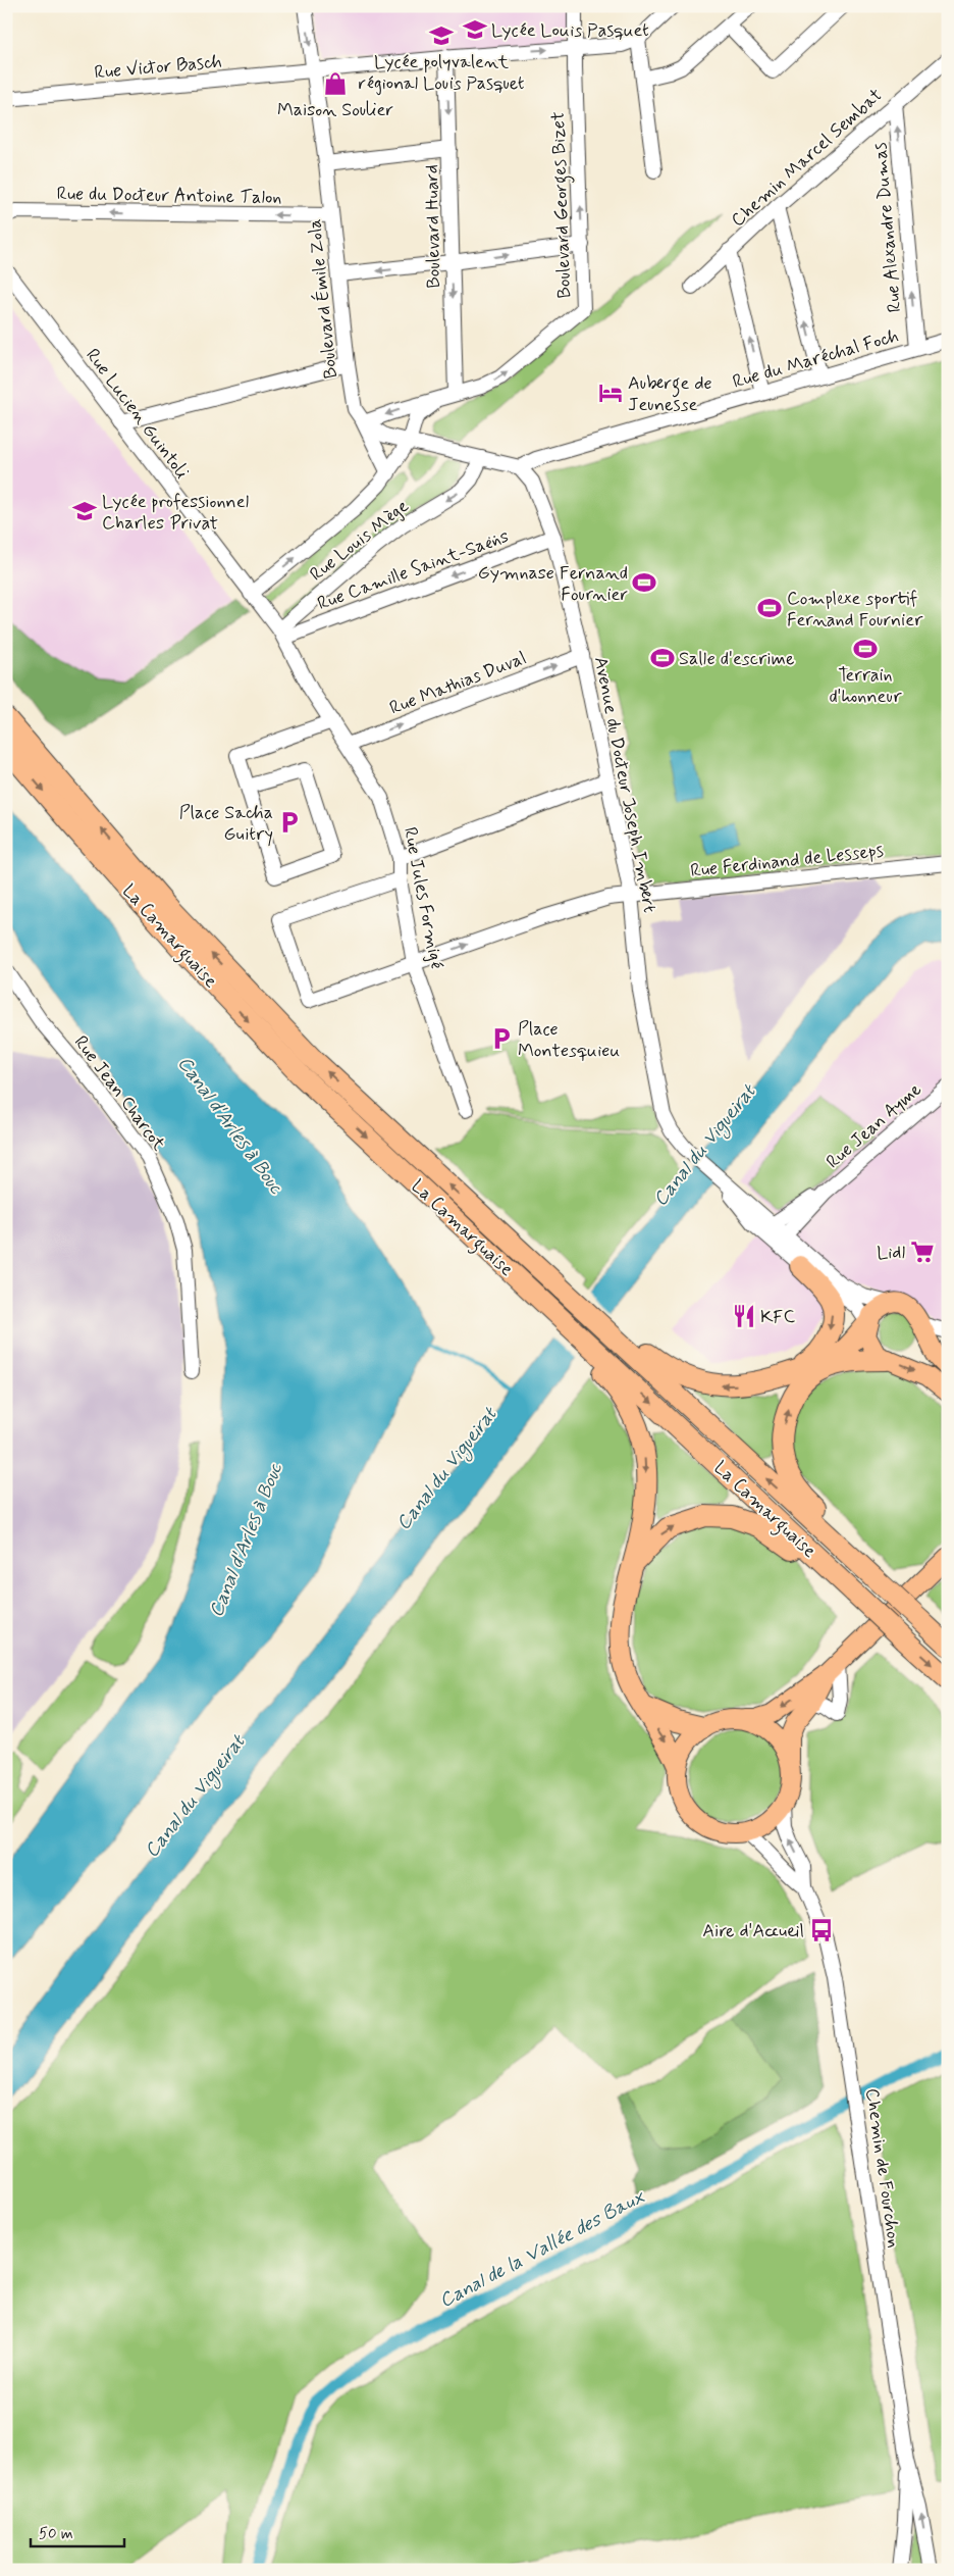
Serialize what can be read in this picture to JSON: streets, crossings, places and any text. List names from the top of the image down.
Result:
{
  "streets": {
    "highway": ["La Camarguaise"],
    "street": [
      "Rue Victor Basch",
      "Chemin Marcel Sembat",
      "Rue du Docteur Antoine Talon",
      "Boulevard Georges Bizet",
      "Boulevard Huard",
      "Rue Alexandre Dumas",
      "Boulevard Émile Zola",
      "Rue du Maréchal Foch",
      "Rue Lucien Guintoli",
      "Rue Louis Mège",
      "Rue Camille Saint-Saëns",
      "Rue Mathias Duval",
      "Avenue du Docteur Joseph Imbert",
      "Rue Ferdinand de Lesseps",
      "Rue Jules Formigé",
      "Rue Jean Charcot",
      "Rue Jean Ayme",
      "Chemin de Fourchon"
    ]
  },
  "crossings": [
    ["Rue Victor Basch", "Boulevard Georges Bizet"],
    ["Rue Victor Basch", "Boulevard Huard"],
    ["Rue Victor Basch", "Boulevard Émile Zola"],
    ["Chemin Marcel Sembat", "Rue Alexandre Dumas"],
    ["Rue du Docteur Antoine Talon", "Boulevard Émile Zola"],
    ["Boulevard Georges Bizet", "Boulevard Huard"],
    ["Boulevard Georges Bizet", "Boulevard Émile Zola"],
    ["Boulevard Georges Bizet", "Rue Lucien Guintoli"],
    ["Boulevard Georges Bizet", "Rue Jules Formigé"],
    ["Rue Alexandre Dumas", "Rue du Maréchal Foch"],
    ["Rue du Maréchal Foch", "Avenue du Docteur Joseph Imbert"],
    ["Rue Lucien Guintoli", "Rue Jules Formigé"],
    ["Rue Louis Mège", "Rue Camille Saint-Saëns"],
    ["Rue Louis Mège", "Rue Jules Formigé"],
    ["Rue Camille Saint-Saëns", "Avenue du Docteur Joseph Imbert"],
    ["Rue Camille Saint-Saëns", "Rue Jules Formigé"],
    ["Rue Mathias Duval", "Avenue du Docteur Joseph Imbert"],
    ["Rue Mathias Duval", "Rue Jules Formigé"],
    ["Avenue du Docteur Joseph Imbert", "Rue Ferdinand de Lesseps"],
    ["Avenue du Docteur Joseph Imbert", "Rue Jean Ayme"],
    ["Rue Ferdinand de Lesseps", "Rue Jules Formigé"]
  ],
  "one_way": [
    "Rue du Docteur Antoine Talon",
    "Boulevard Huard",
    "Rue Louis Mège",
    "Rue Camille Saint-Saëns"
  ],
  "water": ["Canal d'Arles à Bouc", "Canal du Vigueirat", "Canal de la Vallée des Baux"],
  "places": {
    "school or university": ["Lycée Louis Pasquet", "Lycée polyvalent régional Louis Pasquet", "Lycée professionnel Charles Privat"],
    "shop": ["Maison Soulier"],
    "hotel": ["Auberge de Jeunesse"],
    "sports": [
      "Gymnase Fernand Fournier",
      "Complexe sportif Fernand Fournier",
      "Terrain d'honneur",
      "Salle d'escrime"
    ],
    "parking": ["Place Sacha Guitry", "Place Montesquieu"],
    "supermarket": ["Lidl"],
    "restaurant": ["KFC"],
    "bus stop": ["Aire d'Accueil"]
  },
  "scale_bar": "50 m"
}
